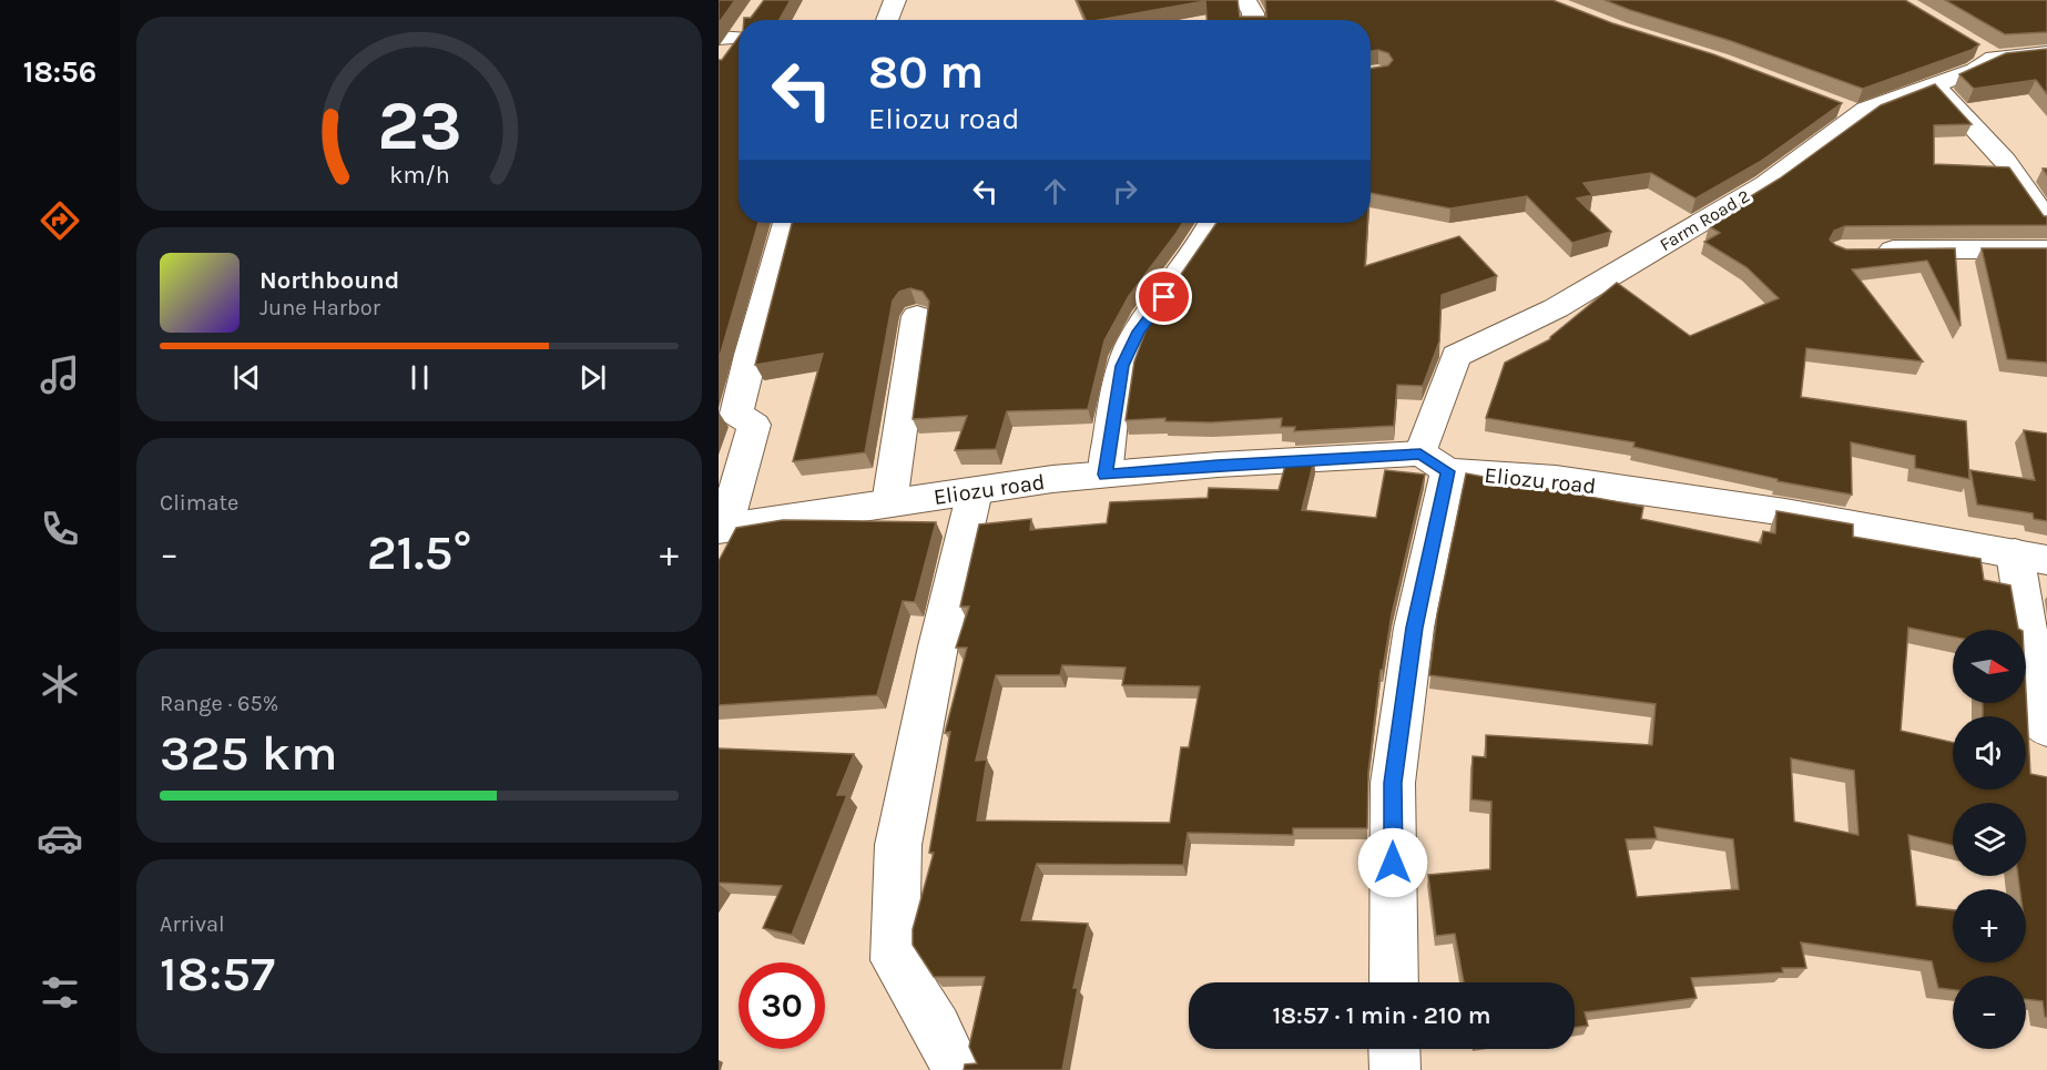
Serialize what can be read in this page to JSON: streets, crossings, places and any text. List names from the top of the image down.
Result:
{
  "streets": {
    "street": ["Farm Road 2", "Eliozu road"]
  },
  "crossings": [
    ["Farm Road 2", "Eliozu road"]
  ],
  "north": "right",
  "page": {
    "tabs": "18:56",
    "turn": ["80 m", "Eliozu road"],
    "song": ["Northbound", "June Harbor"],
    "tile": [
      "Climate",
      ["Range · 65%", "325 km"],
      ["Arrival", "18:57"]
    ],
    "heat": ["−", "21.5°", "+"],
    "map_buttons": ["+", "−"],
    "limit": "30",
    "trip": "18:57 · 1 min · 210 m",
    "gauge": ["23", "km/h"]
  }
}
